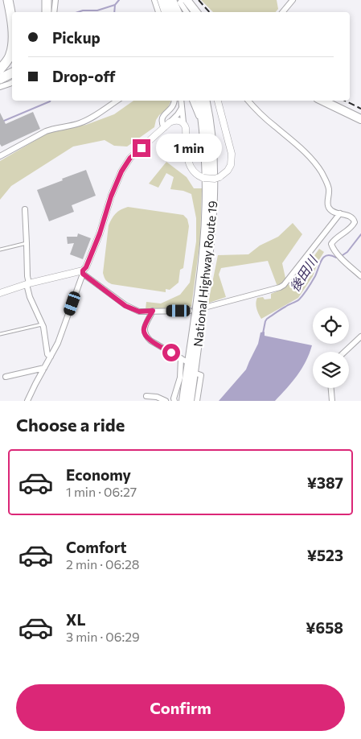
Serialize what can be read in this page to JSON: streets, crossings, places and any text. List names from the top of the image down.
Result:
{
  "streets": {
    "highway": ["National Highway Route 19"]
  },
  "water": ["後田川"],
  "page": {
    "banner": ["Pickup", "Drop-off"],
    "bubble": "1 min",
    "heading": "Choose a ride",
    "list": [
      {
        "name": "Economy",
        "note": "1 min · 06:27",
        "value": "¥387"
      },
      {
        "name": "Comfort",
        "note": "2 min · 06:28",
        "value": "¥523"
      },
      {
        "name": "XL",
        "note": "3 min · 06:29",
        "value": "¥658"
      }
    ],
    "buttons": "Confirm"
  }
}
